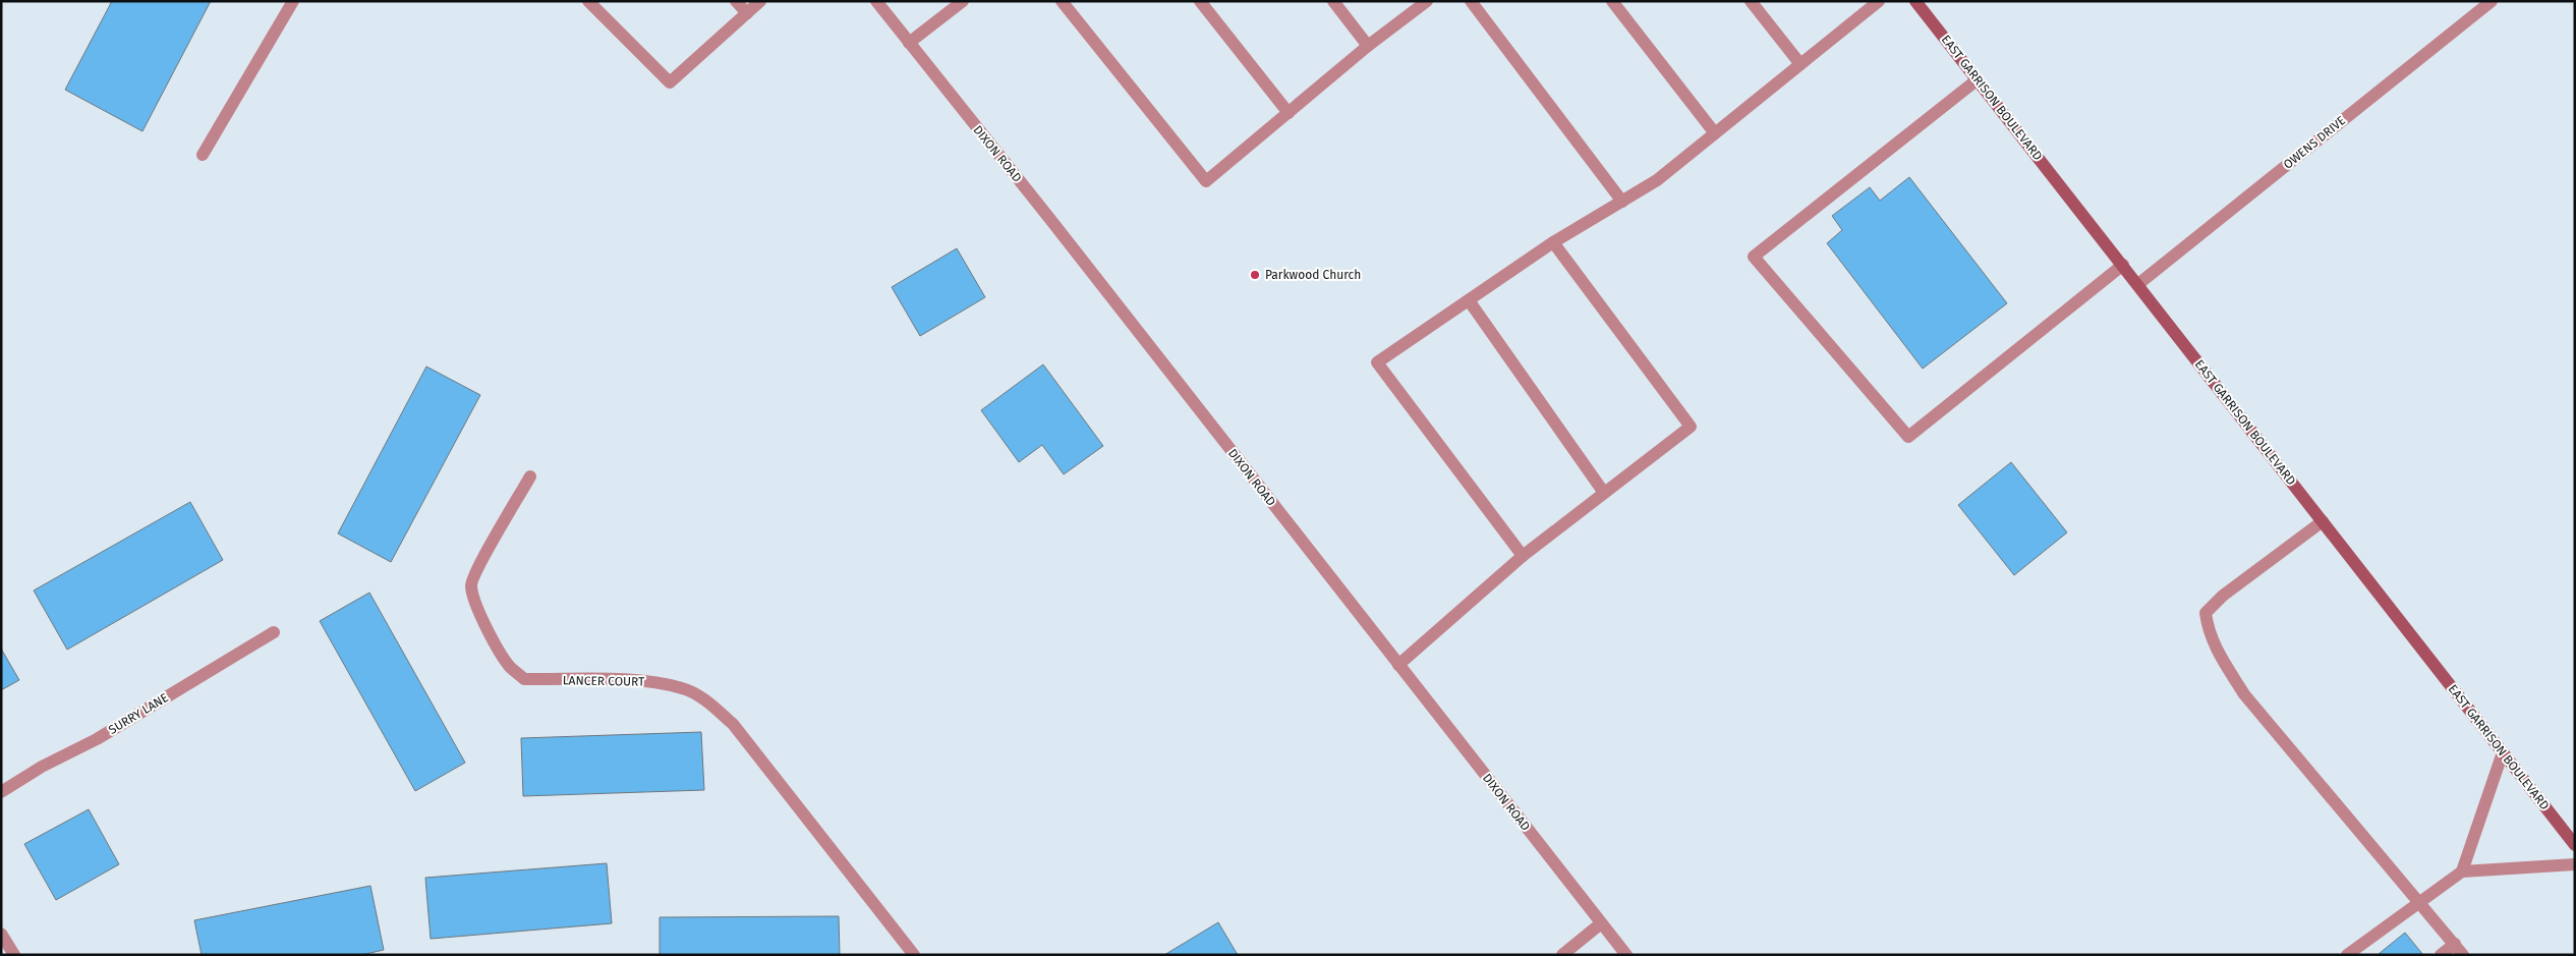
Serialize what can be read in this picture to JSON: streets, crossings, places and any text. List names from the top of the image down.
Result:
{
  "streets": {
    "main road": ["EAST GARRISON BOULEVARD"],
    "street": [
      "OWENS DRIVE",
      "DIXON ROAD",
      "LANCER COURT",
      "SURRY LANE"
    ]
  },
  "crossings": [
    ["EAST GARRISON BOULEVARD", "OWENS DRIVE"]
  ],
  "places": ["Parkwood Church"]
}
